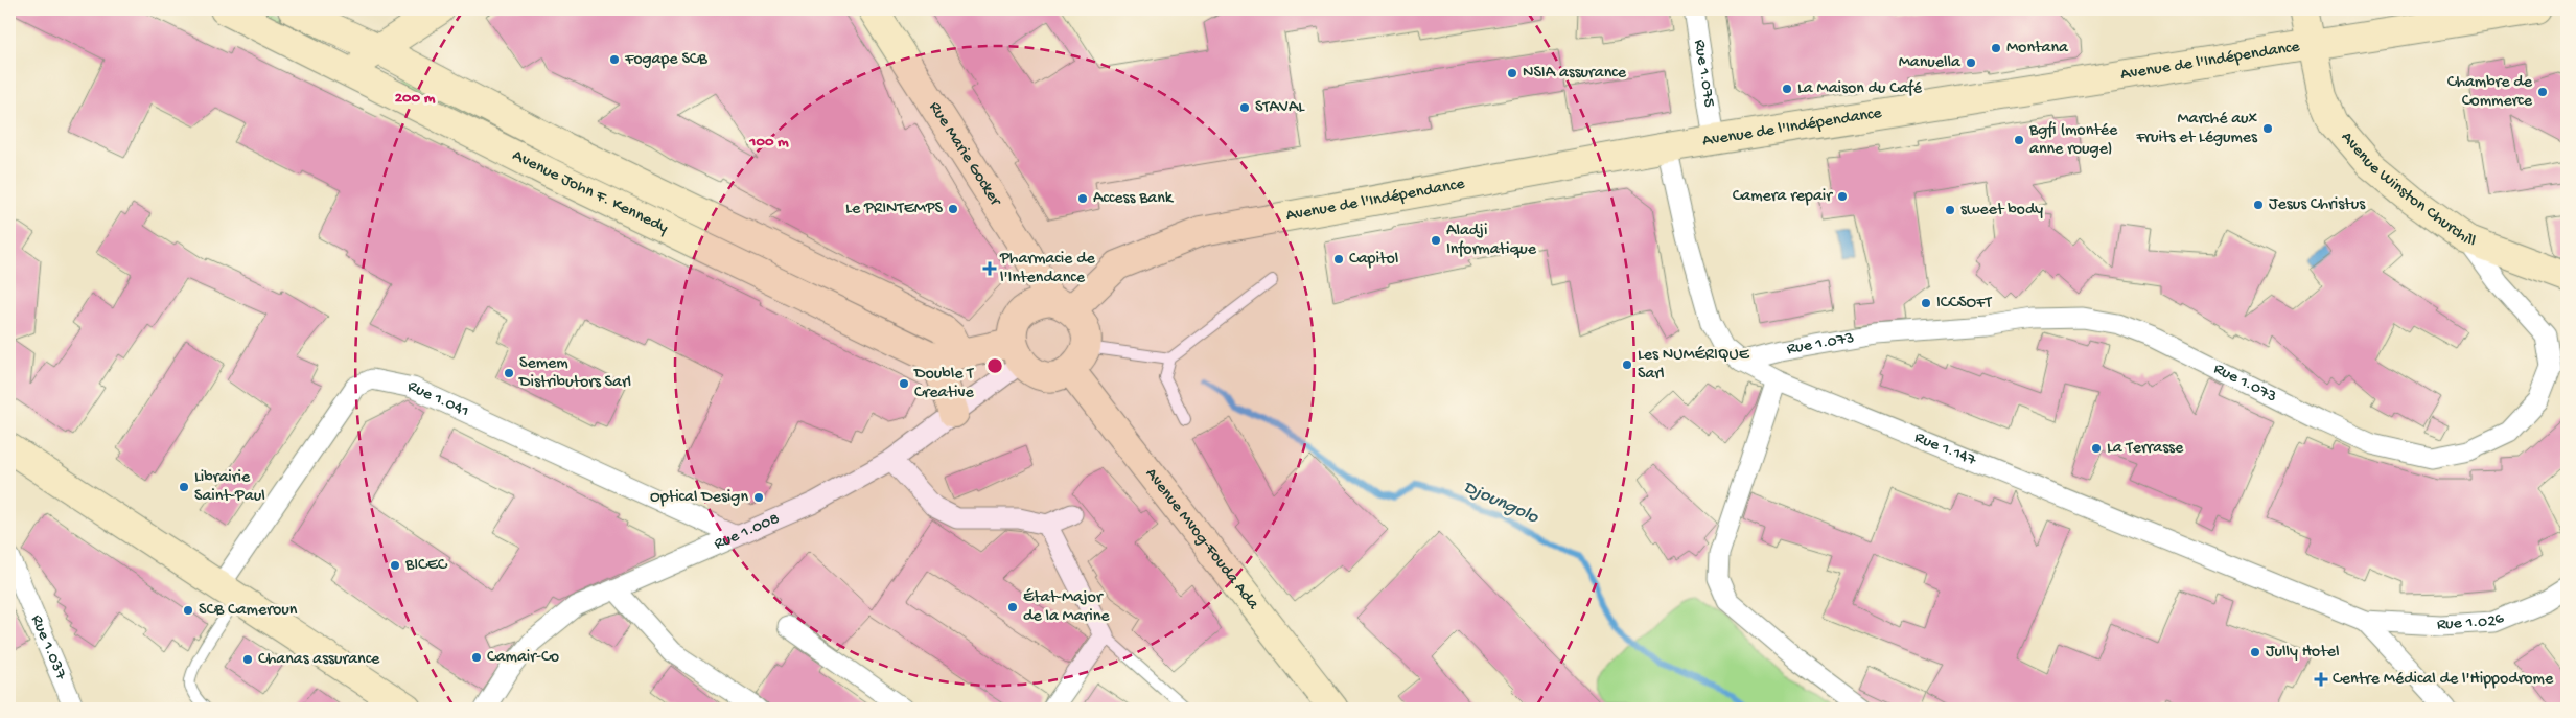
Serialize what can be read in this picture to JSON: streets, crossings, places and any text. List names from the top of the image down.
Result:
{
  "streets": {
    "main road": [
      "Avenue de l'Indépendance",
      "Rue Marie Gocker",
      "Avenue Winston Churchill",
      "Avenue John F. Kennedy",
      "Avenue Mvog-Fouda Ada"
    ],
    "street": [
      "Rue 1.075",
      "Rue 1.073",
      "Rue 1.041",
      "Rue 1.147",
      "Rue 1.008",
      "Rue 1.026",
      "Rue 1.037"
    ]
  },
  "crossings": [
    ["Avenue de l'Indépendance", "Rue 1.075"],
    ["Avenue de l'Indépendance", "Rue Marie Gocker"],
    ["Avenue de l'Indépendance", "Avenue Winston Churchill"],
    ["Avenue de l'Indépendance", "Rue 1.147"],
    ["Avenue de l'Indépendance", "Rue 1.008"],
    ["Avenue de l'Indépendance", "Avenue Mvog-Fouda Ada"],
    ["Rue Marie Gocker", "Rue 1.008"],
    ["Rue Marie Gocker", "Avenue Mvog-Fouda Ada"],
    ["Avenue Winston Churchill", "Rue 1.073"],
    ["Rue 1.073", "Rue 1.147"],
    ["Rue 1.041", "Rue 1.008"],
    ["Rue 1.147", "Rue 1.026"],
    ["Rue 1.008", "Avenue Mvog-Fouda Ada"]
  ],
  "water": ["Djoungolo"],
  "places": {
    "other": [
      "Montana",
      "Fogape SCB",
      "Manuella",
      "NSIA assurance",
      "La Maison du Café",
      "Chambre de Commerce",
      "STAVAL",
      "Marché aux Fruits et Légumes",
      "Bgfi (montée anne rouge)",
      "Camera repair",
      "Access Bank",
      "Jesus Christus",
      "Le PRINTEMPS",
      "sweet body",
      "Aladji Informatique",
      "Capitol",
      "ICCSOFT",
      "Les NUMÉRIQUE Sarl",
      "Semem Distributors Sarl",
      "Double T Creative",
      "La Terrasse",
      "Librairie Saint-Paul",
      "Optical Design",
      "BICEC",
      "État-Major de la Marine",
      "SCB Cameroun",
      "Jully Hotel",
      "Camair-Co",
      "Chanas assurance"
    ],
    "health": ["Pharmacie de l'Intendance", "Centre Médical de l'Hippodrome"]
  },
  "rings": ["200 m", "100 m"]
}
